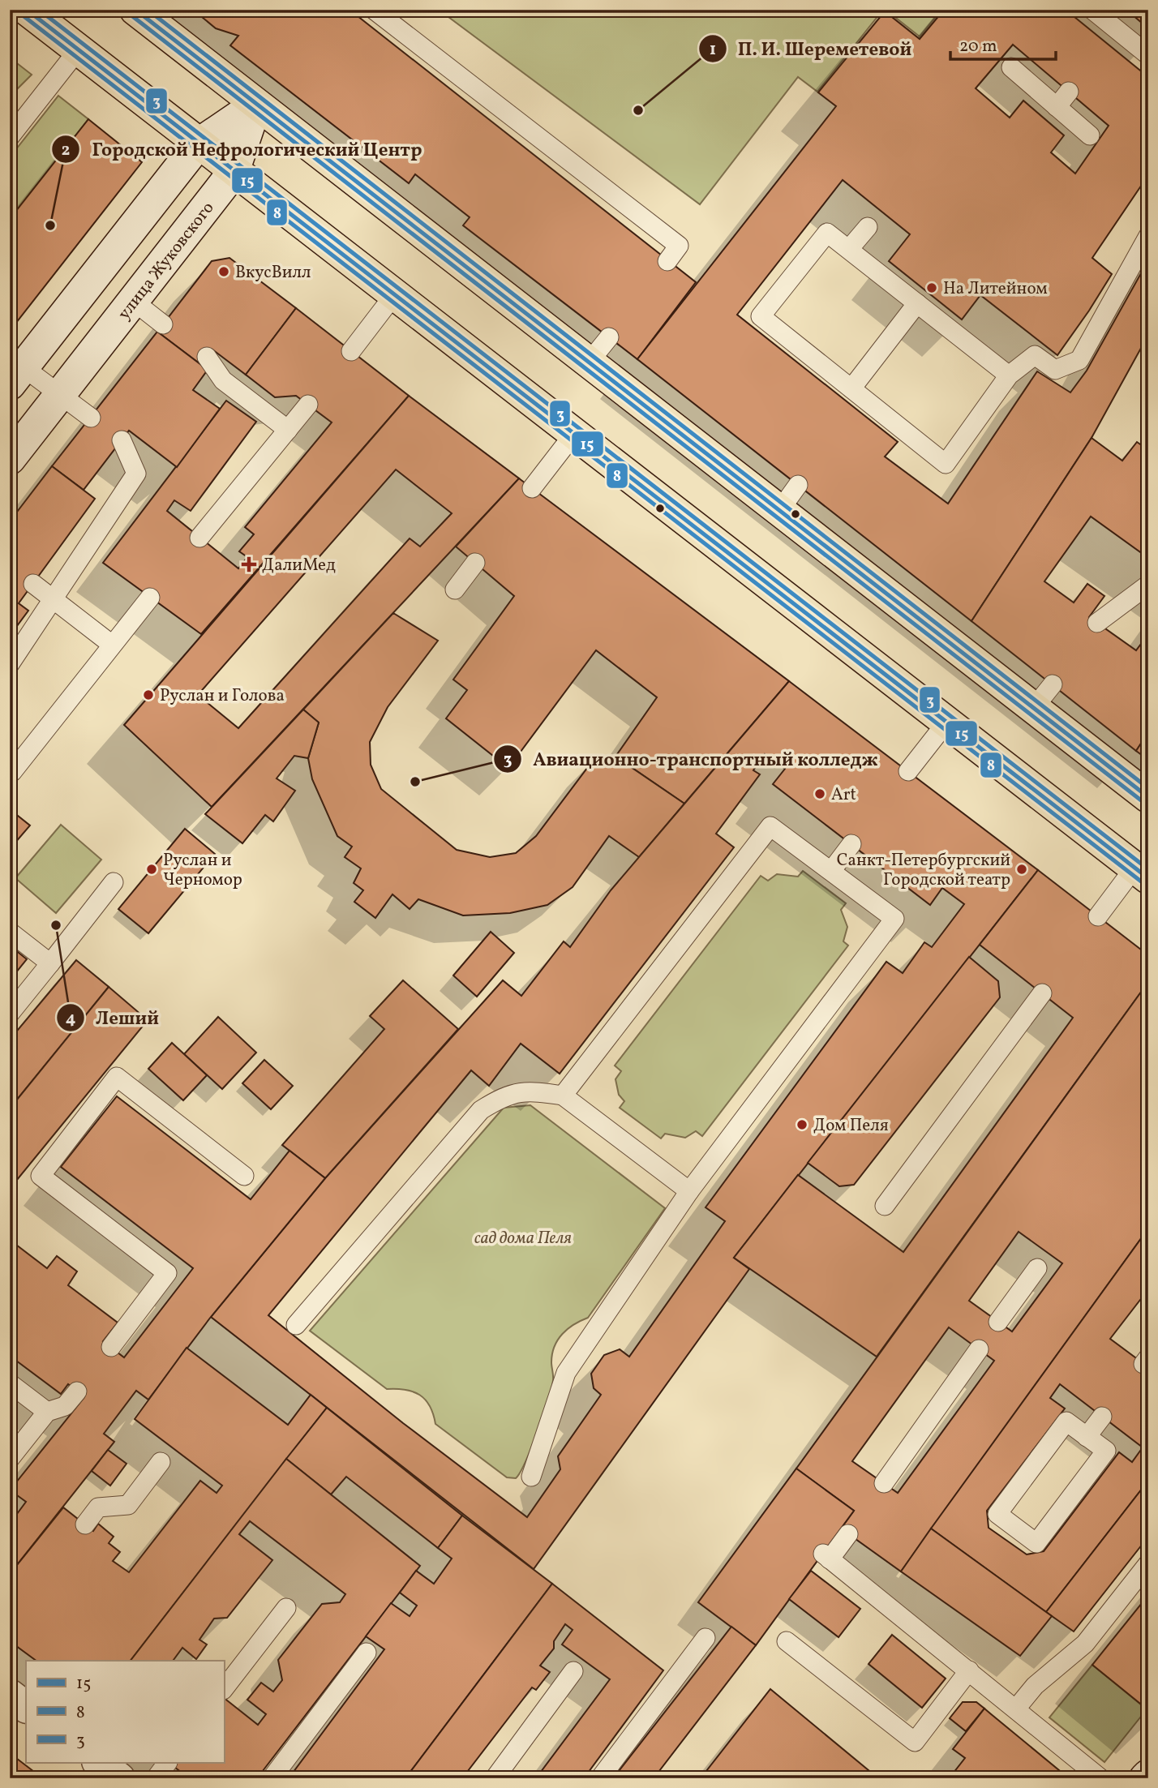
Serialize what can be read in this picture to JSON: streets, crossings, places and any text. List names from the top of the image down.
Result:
{
  "streets": {
    "main road": ["улица Жуковского"]
  },
  "parks": ["сад дома Пеля"],
  "places": {
    "other": [
      "П. И. Шереметевой",
      "Городской Нефрологический Центр",
      "ВкусВилл",
      "На Литейном",
      "Руслан и Голова",
      "Авиационно-транспортный колледж",
      "Art",
      "Руслан и Черномор",
      "Санкт-Петербургский Городской театр",
      "Леший",
      "Дом Пеля"
    ],
    "health": ["ДалиМед"]
  },
  "lines": ["transit line 15", "transit line 3", "transit line 8"],
  "legend": ["15", "8", "3"],
  "scale_bar": "20 m"
}
